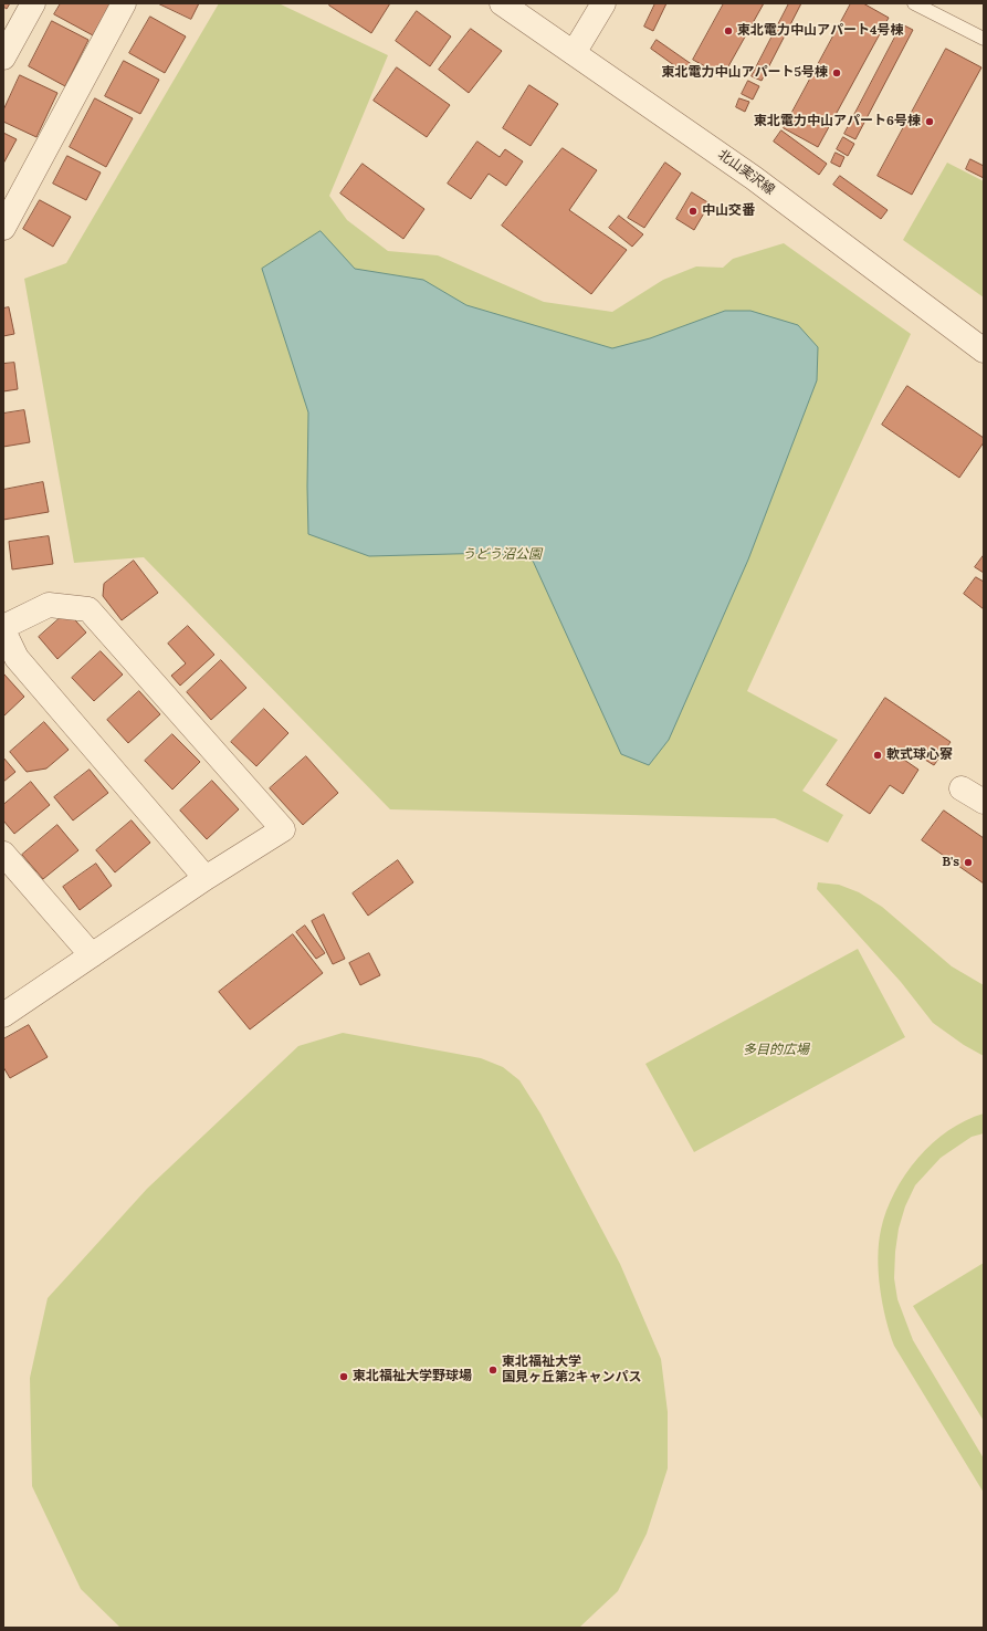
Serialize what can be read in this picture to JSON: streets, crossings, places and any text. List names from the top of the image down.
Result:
{
  "streets": {
    "street": ["北山実沢線"]
  },
  "parks": ["うどう沼公園", "多目的広場"],
  "places": [
    "東北電力中山アパート4号棟",
    "東北電力中山アパート5号棟",
    "東北電力中山アパート6号棟",
    "中山交番",
    "軟式球心寮",
    "B's",
    "東北福祉大学 国見ヶ丘第2キャンパス",
    "東北福祉大学野球場"
  ]
}
